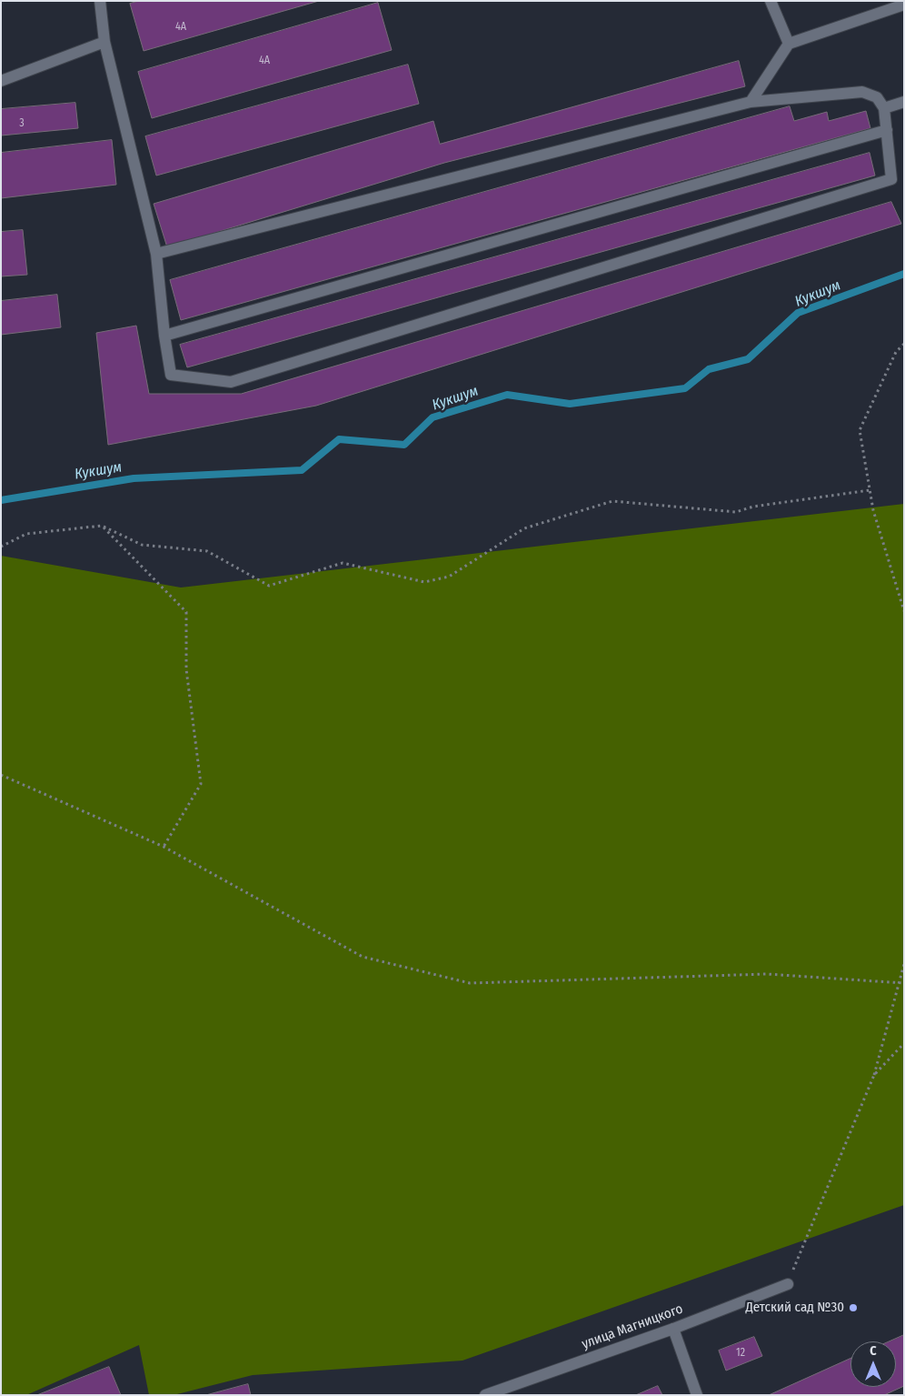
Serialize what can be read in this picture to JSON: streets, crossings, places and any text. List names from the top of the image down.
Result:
{
  "streets": {
    "street": ["улица Магницкого"]
  },
  "water": ["Кукшум"],
  "places": ["Детский сад №30"],
  "house_numbers": [
    "4А",
    "4А",
    "3",
    "12"
  ],
  "north": "top"
}
